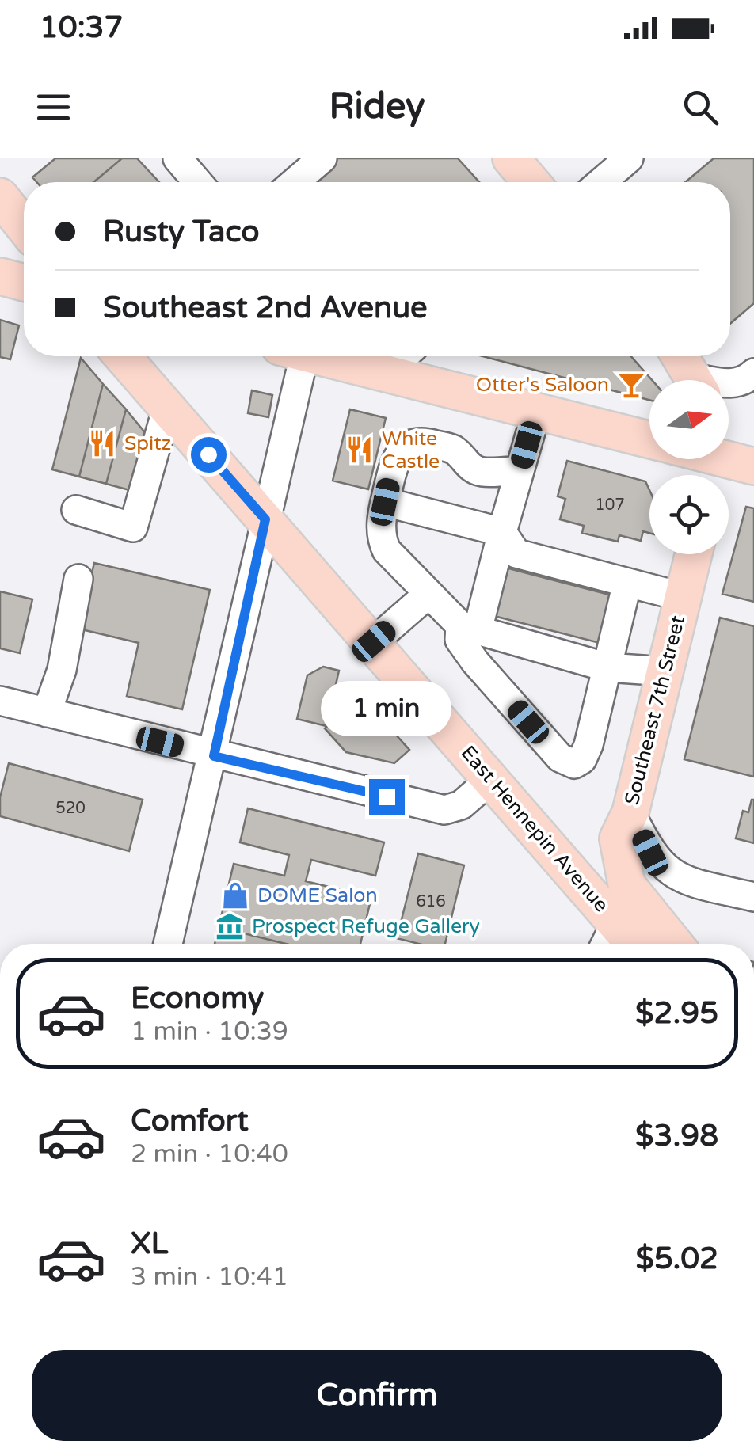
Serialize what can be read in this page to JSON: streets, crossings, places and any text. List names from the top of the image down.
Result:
{
  "streets": {
    "main road": ["Southeast 7th Street", "East Hennepin Avenue"]
  },
  "places": {
    "bar": ["Otter's Saloon"],
    "restaurant": ["Spitz", "White Castle"],
    "shop": ["DOME Salon"],
    "museum": ["Prospect Refuge Gallery"]
  },
  "house_numbers": ["107", "520", "616"],
  "north": "right",
  "page": {
    "status": "10:37",
    "header": "Ridey",
    "banner": ["Rusty Taco", "Southeast 2nd Avenue"],
    "bubble": "1 min",
    "list": [
      {
        "name": "Economy",
        "note": "1 min · 10:39",
        "value": "$2.95"
      },
      {
        "name": "Comfort",
        "note": "2 min · 10:40",
        "value": "$3.98"
      },
      {
        "name": "XL",
        "note": "3 min · 10:41",
        "value": "$5.02"
      }
    ],
    "buttons": "Confirm"
  }
}
